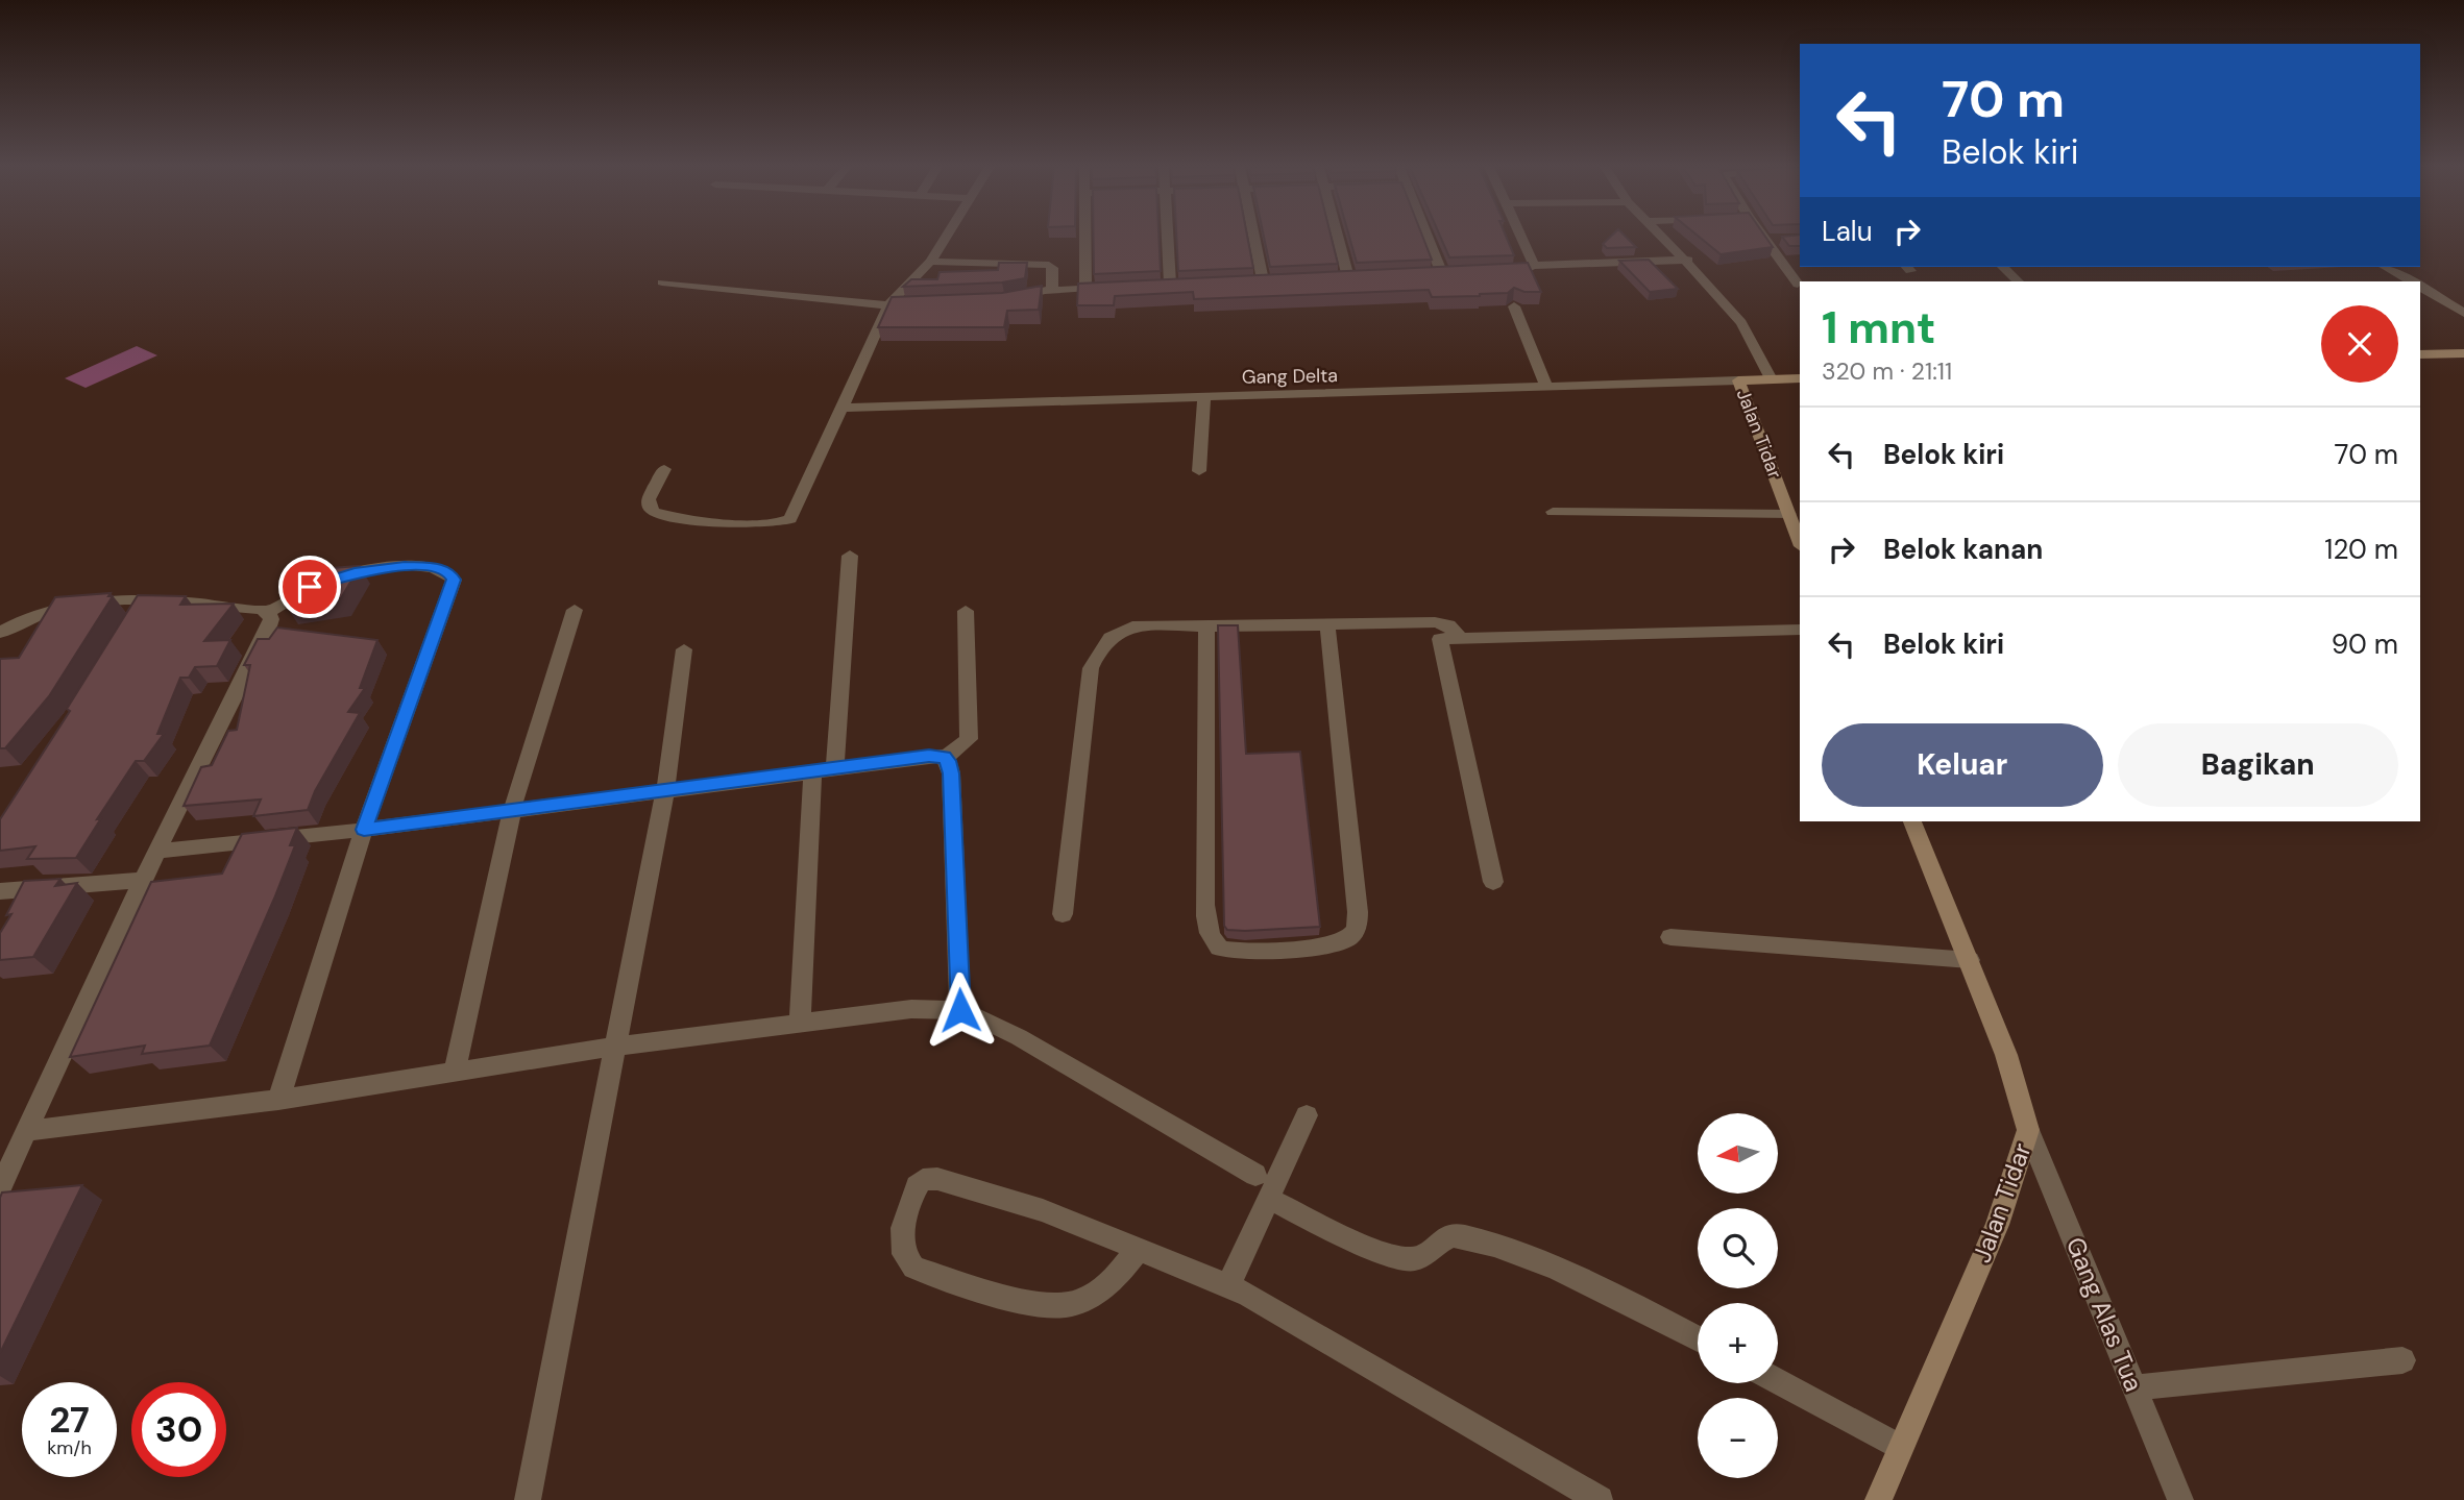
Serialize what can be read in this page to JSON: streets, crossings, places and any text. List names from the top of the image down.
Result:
{
  "streets": {
    "main road": ["Jalan Tidar"],
    "street": ["Gang Delta", "Gang Alas Tua"]
  },
  "crossings": [
    ["Gang Delta", "Jalan Tidar"],
    ["Jalan Tidar", "Gang Alas Tua"]
  ],
  "north": "left",
  "page": {
    "turn": ["70 m", "Belok kiri"],
    "then": "Lalu",
    "heading": ["1 mnt", "320 m · 21:11"],
    "list": [
      {
        "name": "Belok kiri",
        "value": "70 m"
      },
      {
        "name": "Belok kanan",
        "value": "120 m"
      },
      {
        "name": "Belok kiri",
        "value": "90 m"
      }
    ],
    "buttons": ["Keluar", "Bagikan"],
    "map_buttons": ["+", "−"],
    "speed": "27 km/h",
    "limit": "30"
  }
}
